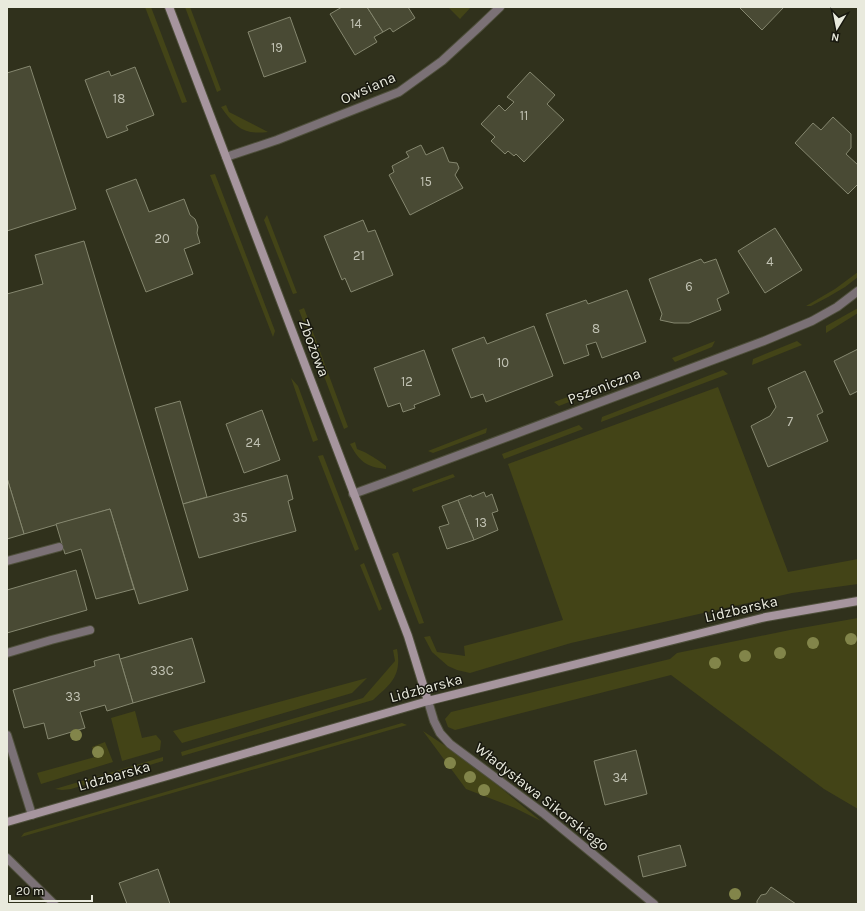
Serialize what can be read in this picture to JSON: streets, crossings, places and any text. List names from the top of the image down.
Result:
{
  "streets": {
    "main road": ["Zbożowa", "Lidzbarska"],
    "street": ["Owsiana", "Pszeniczna", "Władysława Sikorskiego"]
  },
  "crossings": [
    ["Owsiana", "Zbożowa"],
    ["Zbożowa", "Pszeniczna"],
    ["Zbożowa", "Lidzbarska"],
    ["Zbożowa", "Władysława Sikorskiego"],
    ["Lidzbarska", "Władysława Sikorskiego"]
  ],
  "house_numbers": [
    "14",
    "19",
    "18",
    "11",
    "15",
    "20",
    "21",
    "4",
    "6",
    "8",
    "10",
    "12",
    "7",
    "24",
    "35",
    "13",
    "33C",
    "33",
    "34"
  ],
  "scale_bar": "20 m",
  "north": "bottom"
}
